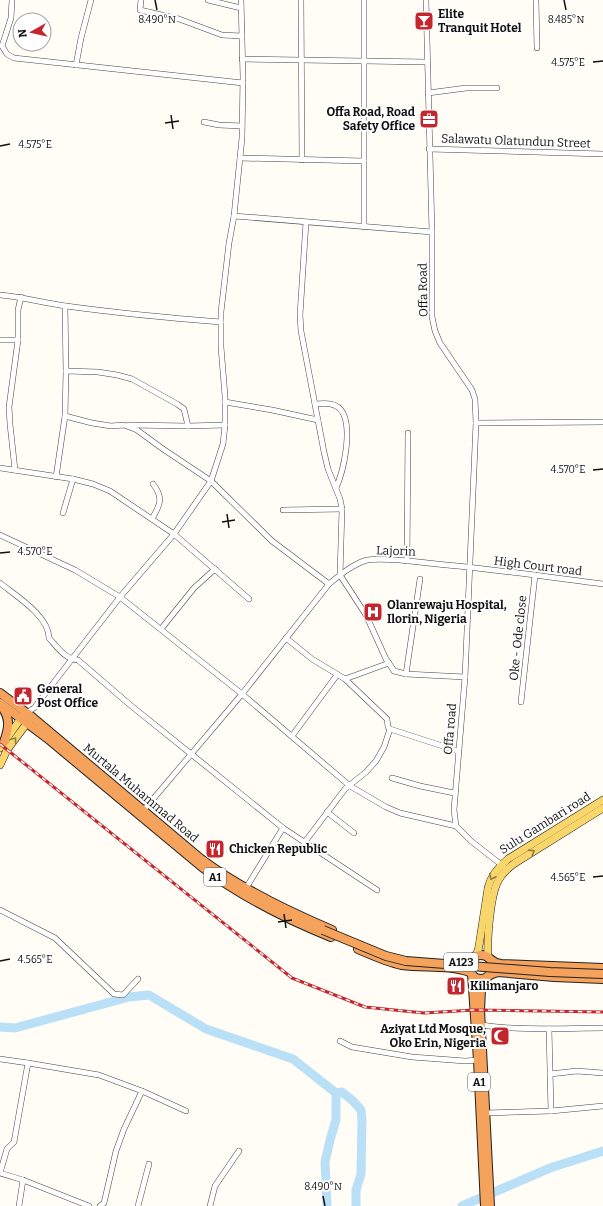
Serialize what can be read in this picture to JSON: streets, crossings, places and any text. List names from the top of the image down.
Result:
{
  "streets": {
    "highway": ["Murtala Muhammad Road", "A1", "A123"],
    "main road": ["Sulu Gambari road"],
    "street": [
      "Salawatu Olatundun Street",
      "Offa Road",
      "Lajorin",
      "High Court road",
      "Oke - Ode close",
      "Offa road"
    ]
  },
  "crossings": [
    ["Salawatu Olatundun Street", "Offa Road"],
    ["Offa Road", "Lajorin"],
    ["Offa Road", "High Court road"],
    ["Offa Road", "Offa road"],
    ["Lajorin", "High Court road"],
    ["Lajorin", "Offa road"],
    ["Lajorin", "Murtala Muhammad Road"],
    ["High Court road", "Oke - Ode close"],
    ["High Court road", "Offa road"],
    ["Murtala Muhammad Road", "Sulu Gambari road"],
    ["Murtala Muhammad Road", "A1"],
    ["Murtala Muhammad Road", "A123"],
    ["Sulu Gambari road", "A1"],
    ["Sulu Gambari road", "A123"],
    ["A1", "A123"]
  ],
  "places": {
    "bar": ["Elite Tranquit Hotel"],
    "office": ["Offa Road, Road Safety Office"],
    "hospital": ["Olanrewaju Hospital, Ilorin, Nigeria"],
    "public building": ["General Post Office"],
    "restaurant": ["Chicken Republic", "Kilimanjaro"],
    "mosque": ["Aziyat Ltd Mosque, Oko Erin, Nigeria"]
  },
  "north": "left",
  "coordinates": [
    "8.490°N",
    "8.485°N",
    "4.575°E",
    "4.570°E",
    "4.565°E"
  ]
}
